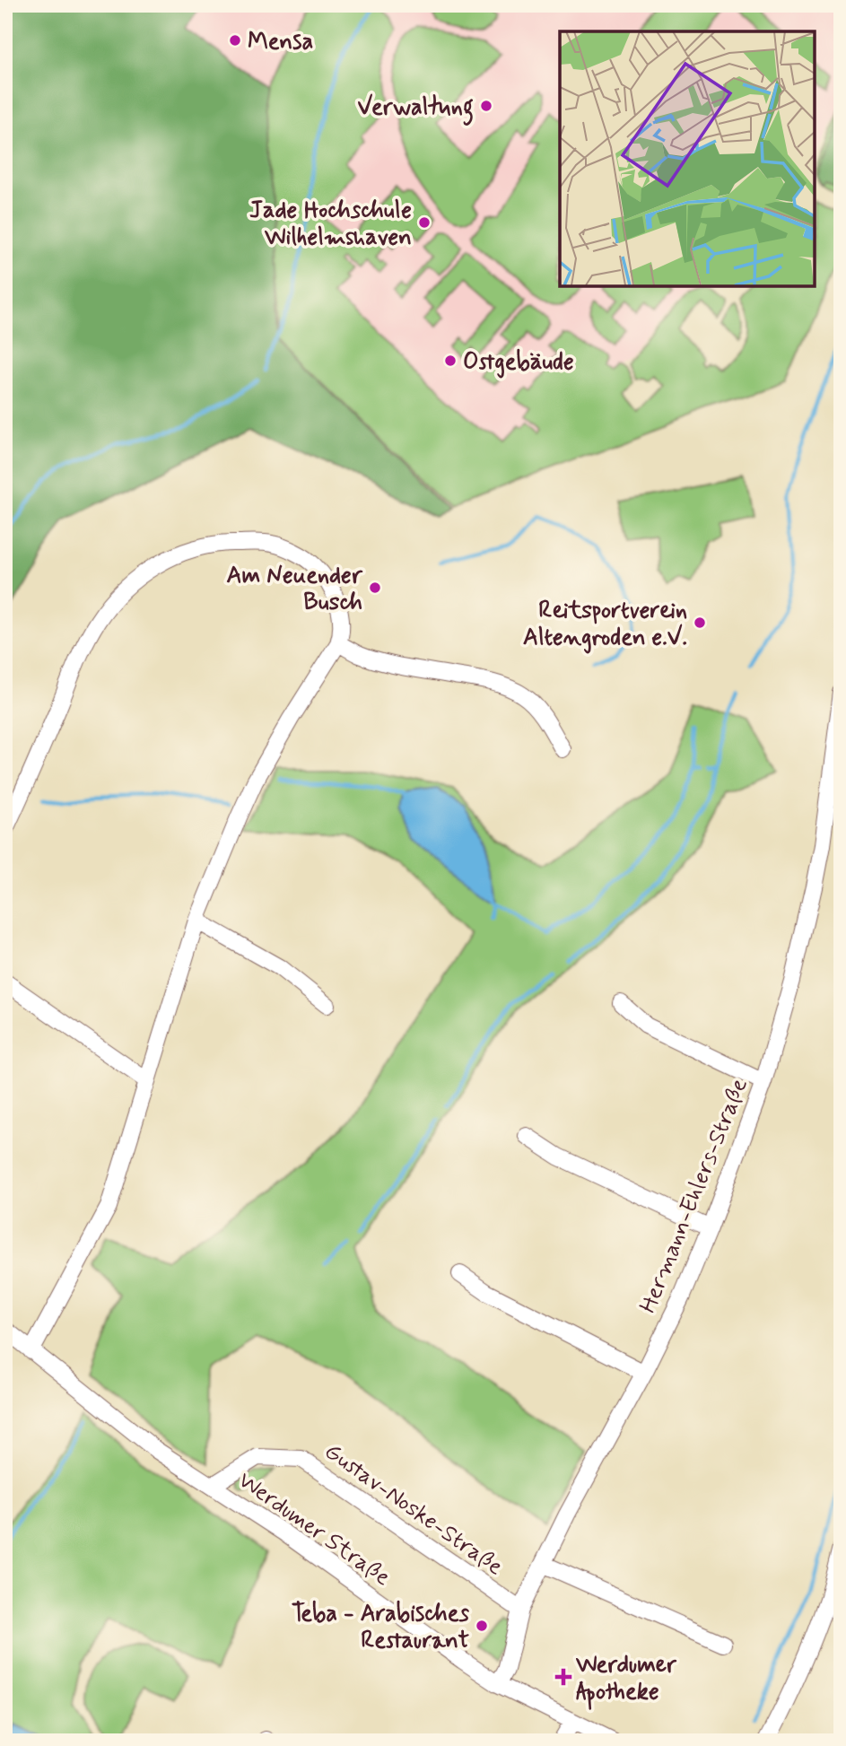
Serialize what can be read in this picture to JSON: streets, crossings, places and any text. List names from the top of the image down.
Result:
{
  "streets": {
    "street": ["Hermann-Ehlers-Straße", "Gustav-Noske-Straße", "Werdumer Straße"]
  },
  "crossings": [
    ["Hermann-Ehlers-Straße", "Gustav-Noske-Straße"],
    ["Hermann-Ehlers-Straße", "Werdumer Straße"],
    ["Gustav-Noske-Straße", "Werdumer Straße"]
  ],
  "places": {
    "other": [
      "Mensa",
      "Verwaltung",
      "Jade Hochschule Wilhelmshaven",
      "Ostgebäude",
      "Am Neuender Busch",
      "Reitsportverein Altengroden e.V.",
      "Teba - Arabisches Restaurant"
    ],
    "health": ["Werdumer Apotheke"]
  }
}
